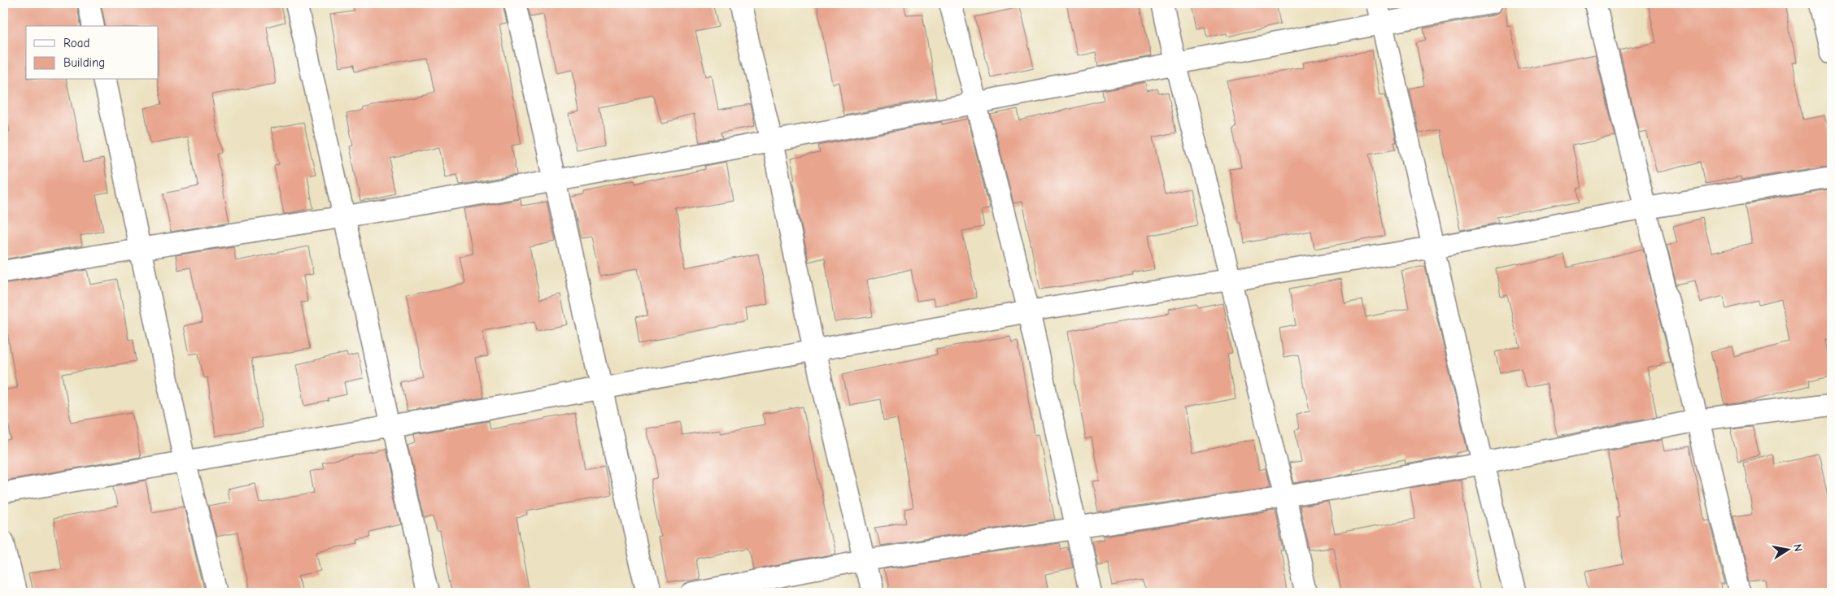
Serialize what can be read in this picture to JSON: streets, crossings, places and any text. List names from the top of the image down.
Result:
{
  "legend": ["Road", "Building"],
  "north": "right"
}
